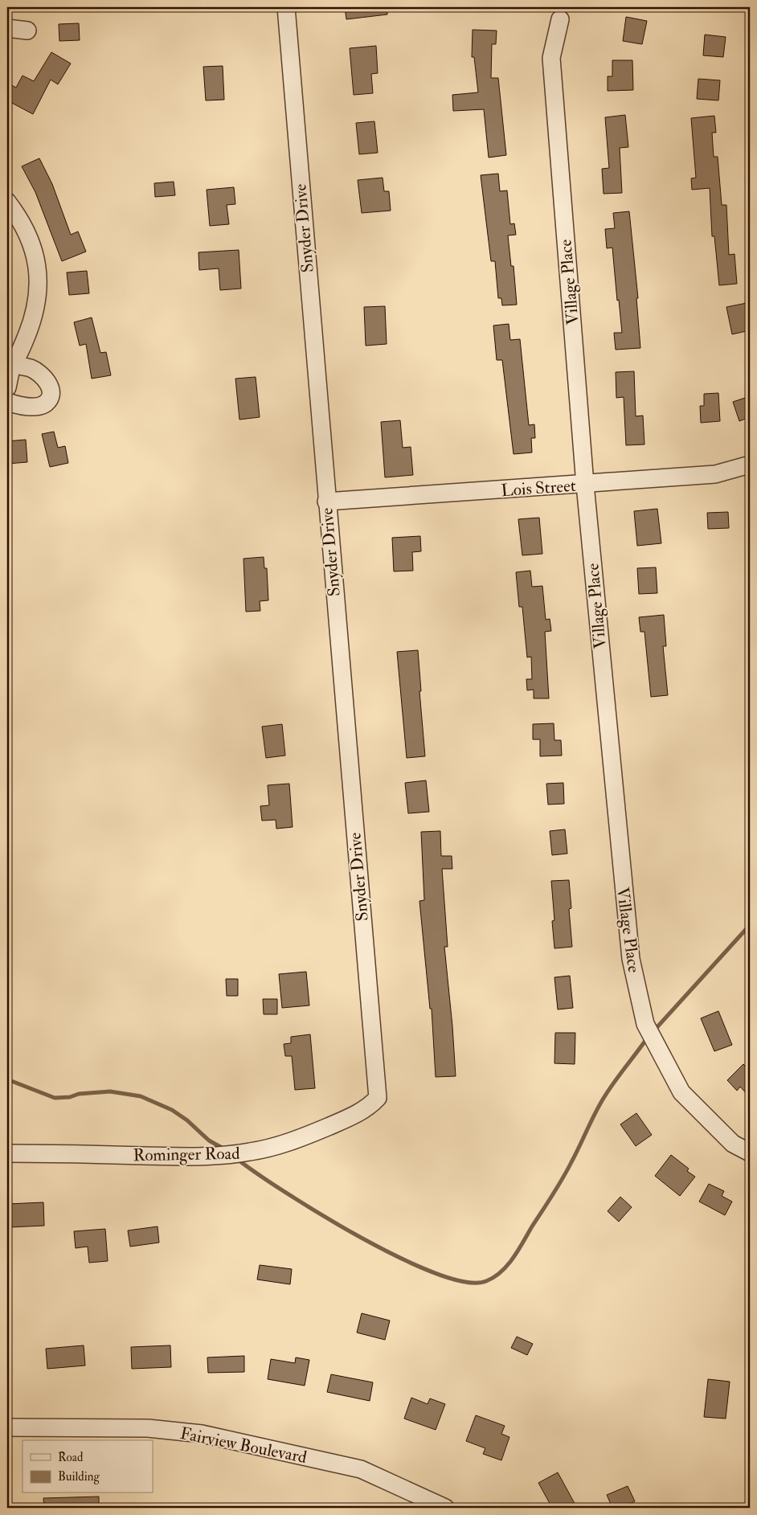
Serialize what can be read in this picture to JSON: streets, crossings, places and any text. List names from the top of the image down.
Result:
{
  "streets": {
    "street": [
      "Snyder Drive",
      "Village Place",
      "Lois Street",
      "Rominger Road",
      "Fairview Boulevard"
    ]
  },
  "crossings": [
    ["Snyder Drive", "Lois Street"],
    ["Snyder Drive", "Rominger Road"],
    ["Village Place", "Lois Street"]
  ],
  "legend": ["Road", "Building"]
}
